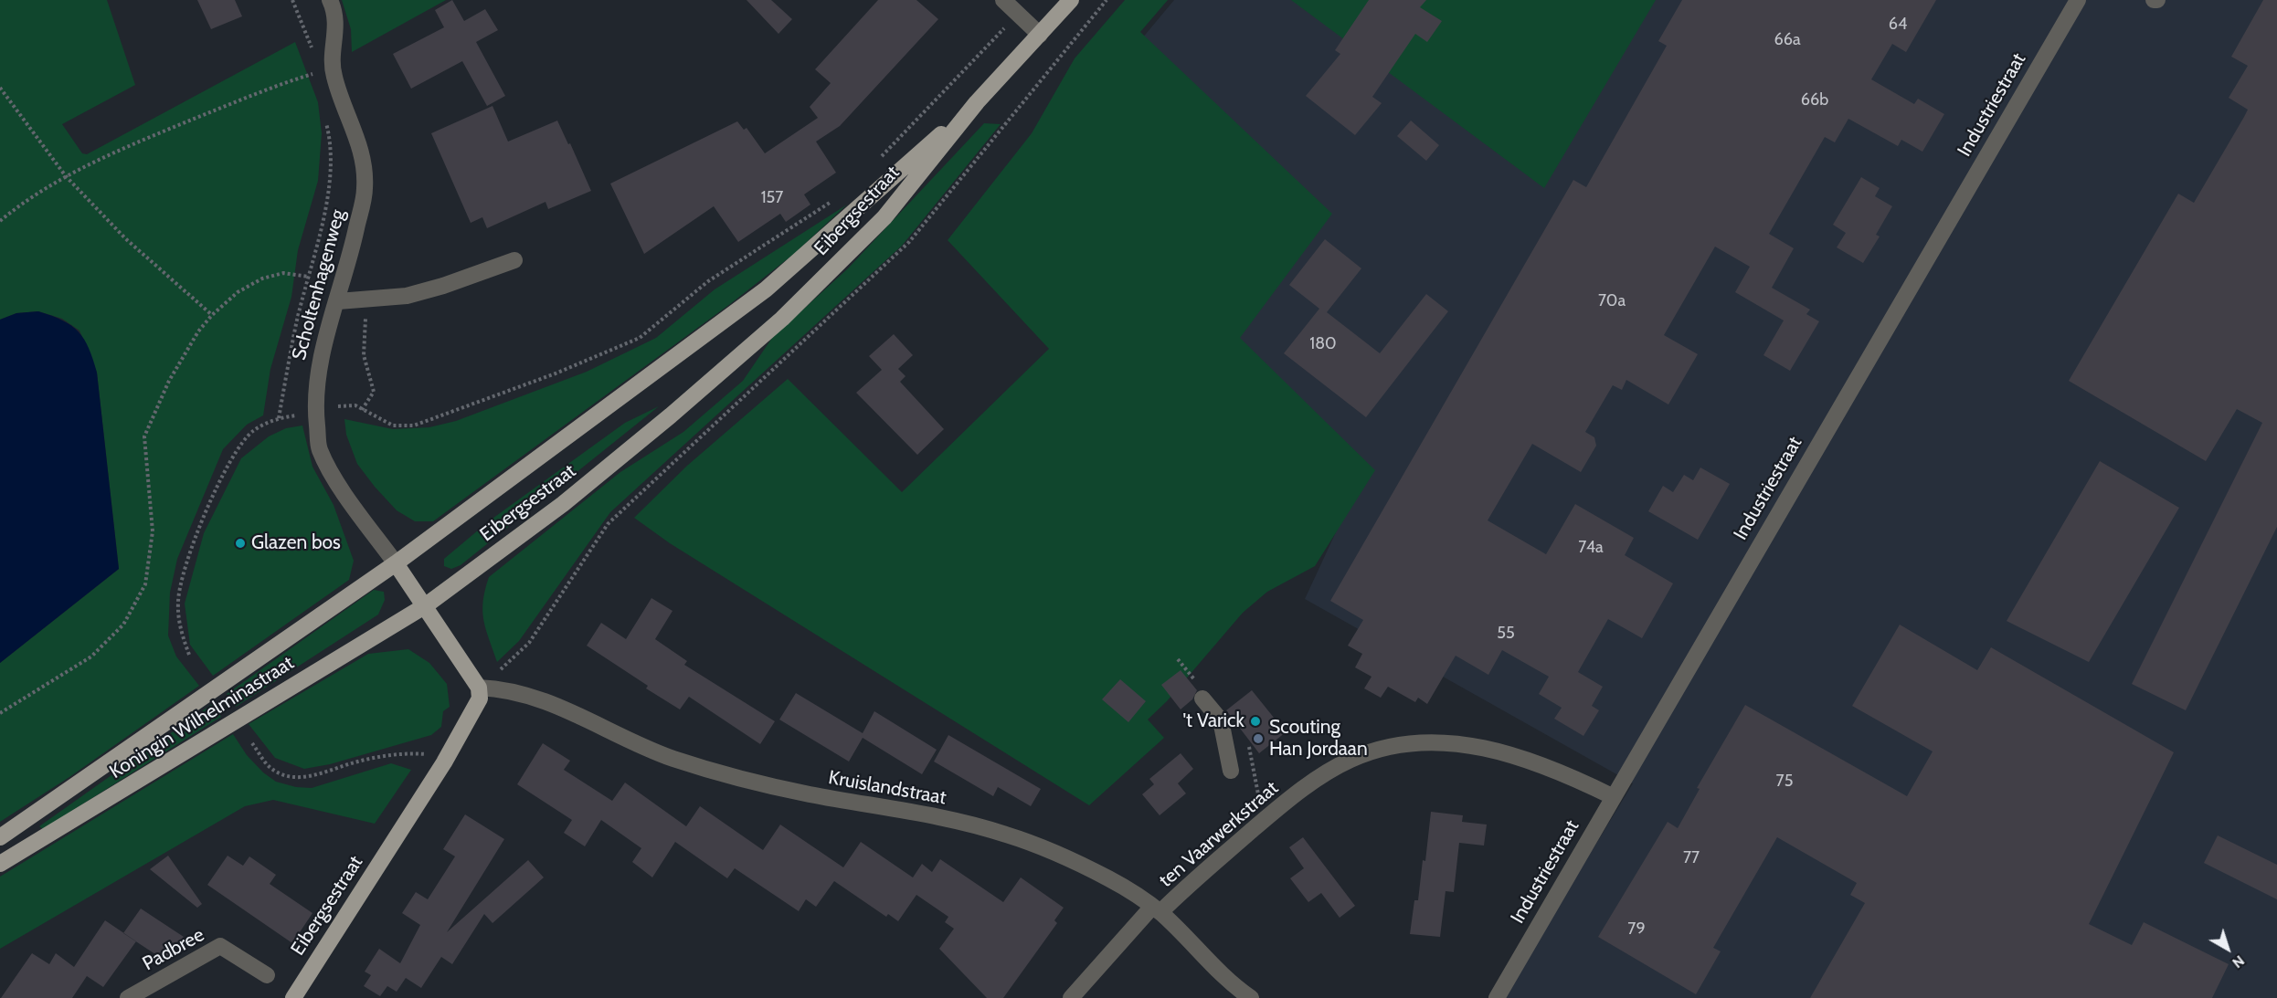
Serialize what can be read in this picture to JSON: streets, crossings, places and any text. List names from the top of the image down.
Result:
{
  "streets": {
    "main road": ["Eibergsestraat", "Koningin Wilhelminastraat"],
    "street": [
      "Industriestraat",
      "Scholtenhagenweg",
      "Kruislandstraat",
      "ten Vaarwerkstraat",
      "Padbree"
    ]
  },
  "crossings": [
    ["Industriestraat", "ten Vaarwerkstraat"],
    ["Eibergsestraat", "Scholtenhagenweg"],
    ["Eibergsestraat", "Koningin Wilhelminastraat"],
    ["Eibergsestraat", "Kruislandstraat"],
    ["Scholtenhagenweg", "Koningin Wilhelminastraat"],
    ["Kruislandstraat", "ten Vaarwerkstraat"]
  ],
  "places": ["Glazen bos", "'t Varick", "Scouting Han Jordaan"],
  "house_numbers": [
    "64",
    "66a",
    "66b",
    "157",
    "70a",
    "180",
    "74a",
    "55",
    "75",
    "77",
    "79"
  ],
  "north": "bottom right"
}
